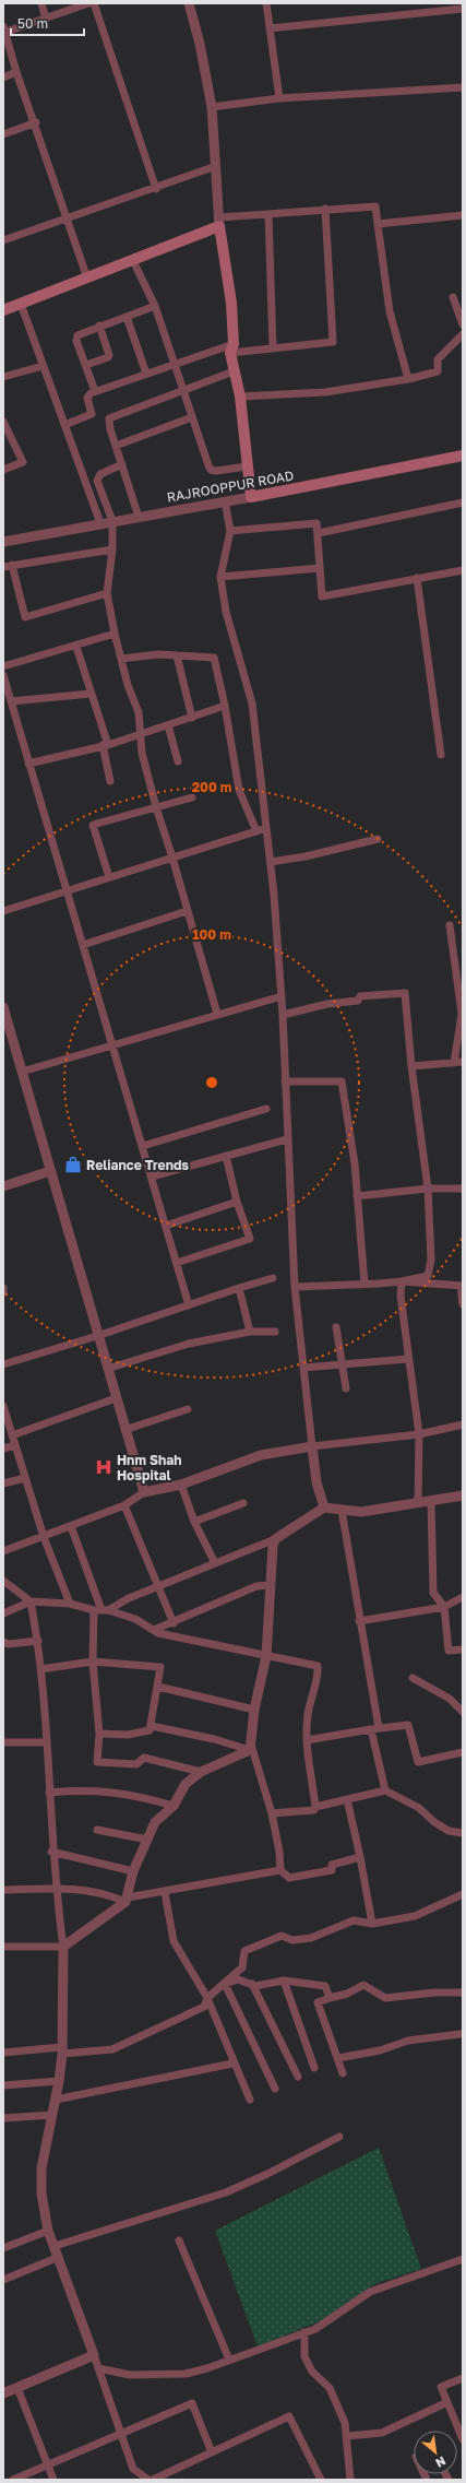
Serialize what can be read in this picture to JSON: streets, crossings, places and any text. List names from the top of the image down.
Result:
{
  "streets": {
    "main road": ["RAJROOPPUR ROAD"]
  },
  "places": {
    "shop": ["Reliance Trends"],
    "hospital": ["Hnm Shah Hospital"]
  },
  "scale_bar": "50 m",
  "north": "bottom right",
  "rings": ["200 m", "100 m"]
}
